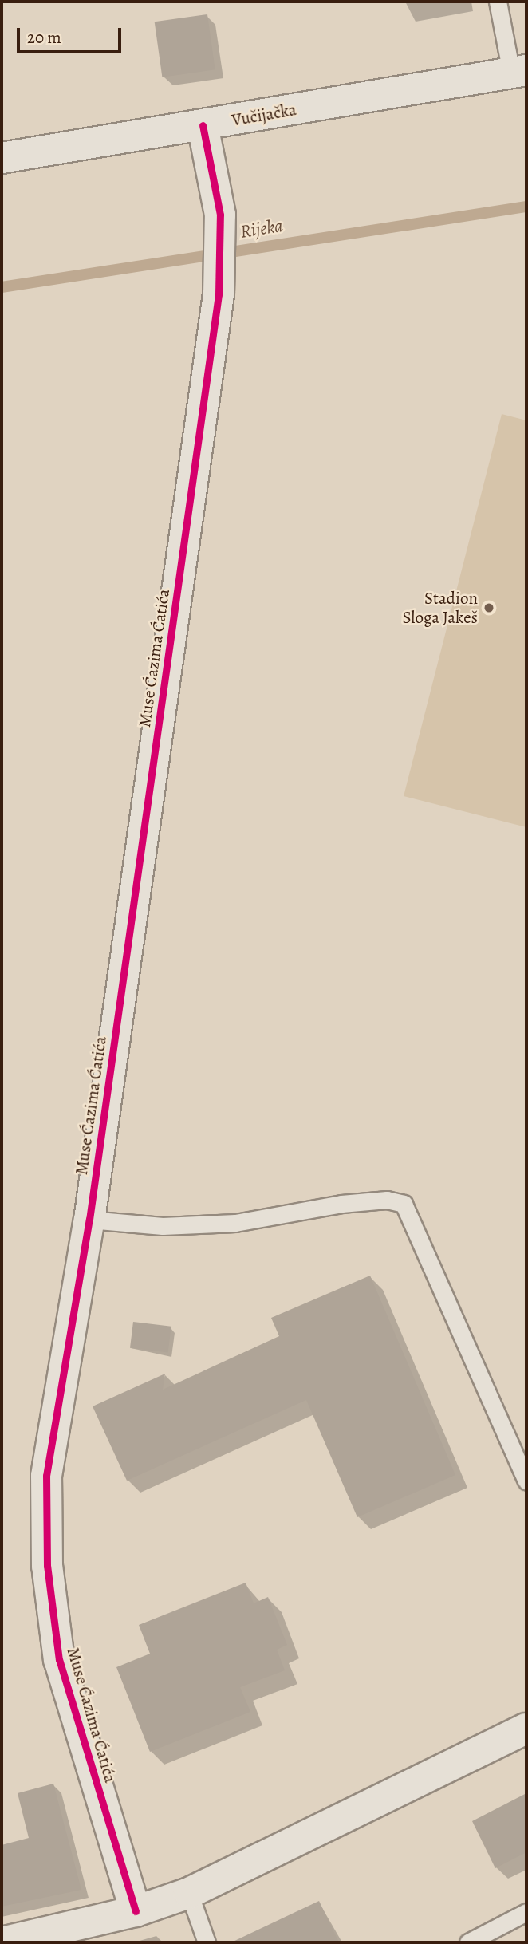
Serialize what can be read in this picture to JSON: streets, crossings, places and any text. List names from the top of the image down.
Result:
{
  "streets": {
    "street": ["Vučijačka", "Muse Ćazima Ćatića"]
  },
  "crossings": [
    ["Vučijačka", "Muse Ćazima Ćatića"]
  ],
  "water": ["Rijeka"],
  "places": ["Stadion Sloga Jakeš"],
  "scale_bar": "20 m"
}
